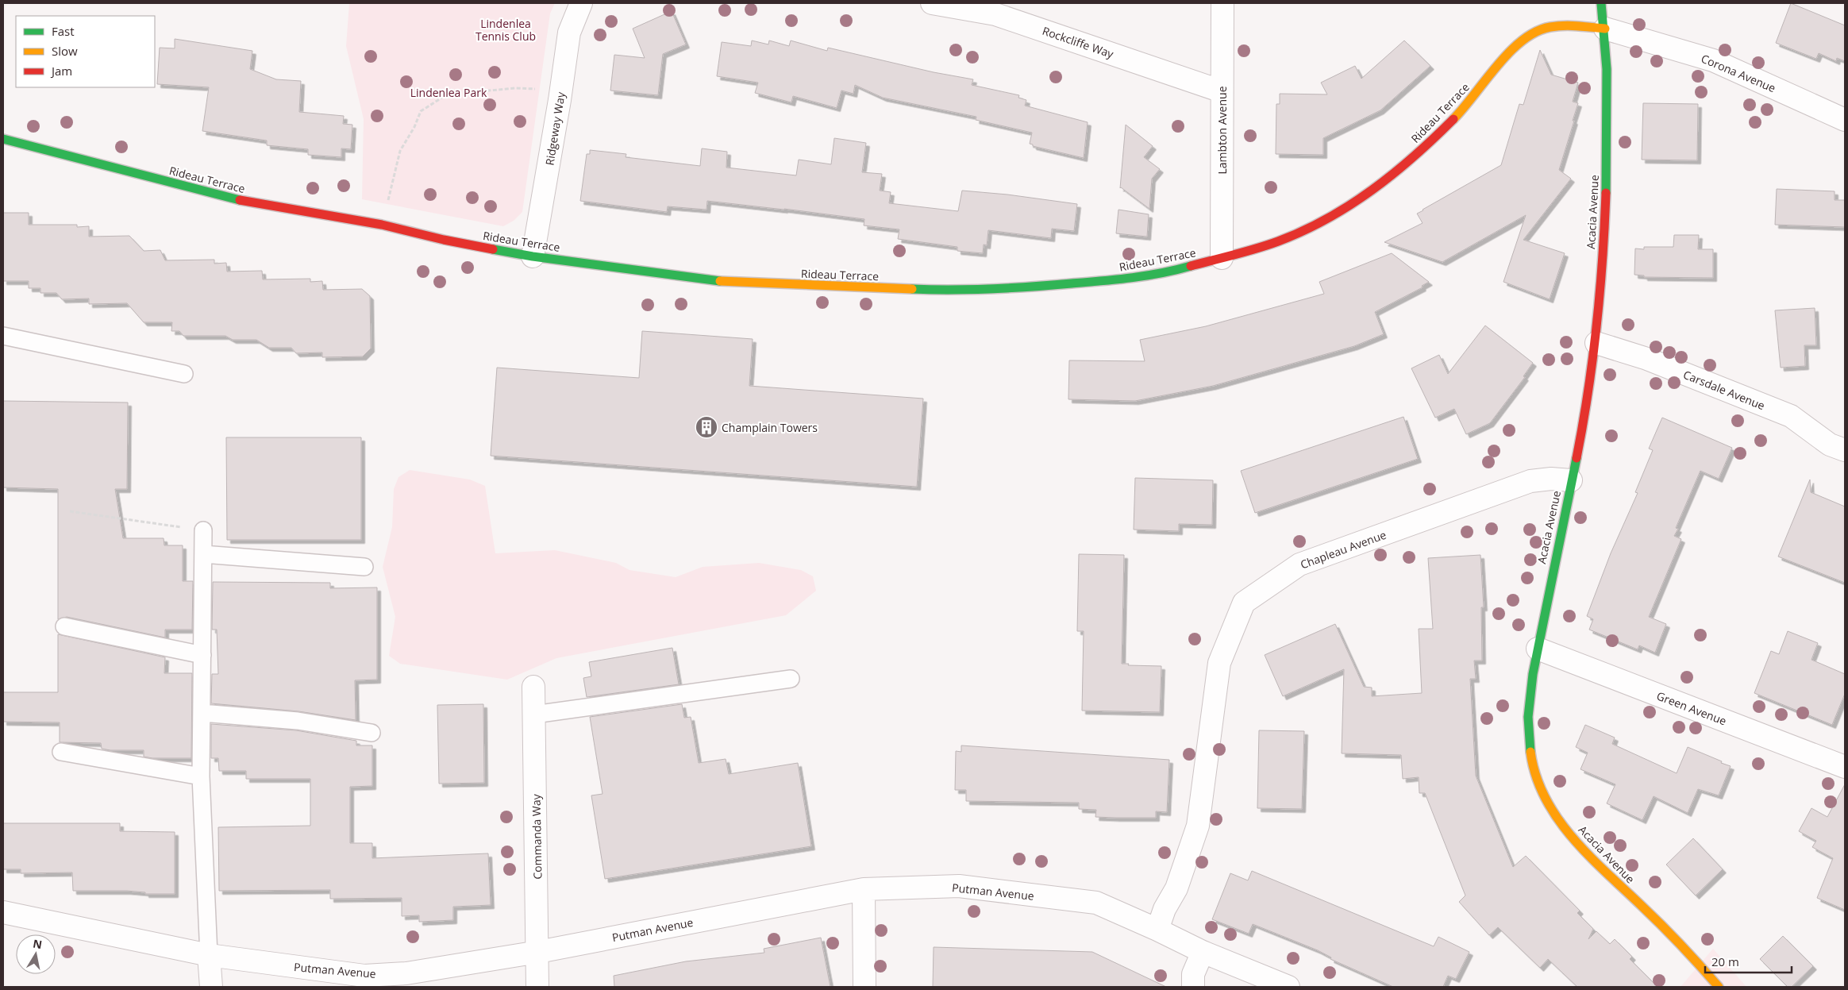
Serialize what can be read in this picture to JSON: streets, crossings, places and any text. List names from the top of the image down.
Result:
{
  "streets": {
    "street": [
      "Rockcliffe Way",
      "Corona Avenue",
      "Rideau Terrace",
      "Ridgeway Way",
      "Lambton Avenue",
      "Acacia Avenue",
      "Carsdale Avenue",
      "Chapleau Avenue",
      "Green Avenue",
      "Commanda Way",
      "Putman Avenue"
    ]
  },
  "crossings": [
    ["Rockcliffe Way", "Lambton Avenue"],
    ["Corona Avenue", "Rideau Terrace"],
    ["Corona Avenue", "Acacia Avenue"],
    ["Rideau Terrace", "Ridgeway Way"],
    ["Rideau Terrace", "Lambton Avenue"],
    ["Rideau Terrace", "Acacia Avenue"],
    ["Acacia Avenue", "Carsdale Avenue"],
    ["Acacia Avenue", "Chapleau Avenue"],
    ["Acacia Avenue", "Green Avenue"],
    ["Chapleau Avenue", "Putman Avenue"],
    ["Commanda Way", "Putman Avenue"]
  ],
  "parks": ["Lindenlea Tennis Club", "Lindenlea Park"],
  "places": {
    "building": ["Champlain Towers"]
  },
  "legend": ["Fast", "Slow", "Jam"],
  "scale_bar": "20 m",
  "north": "top"
}
